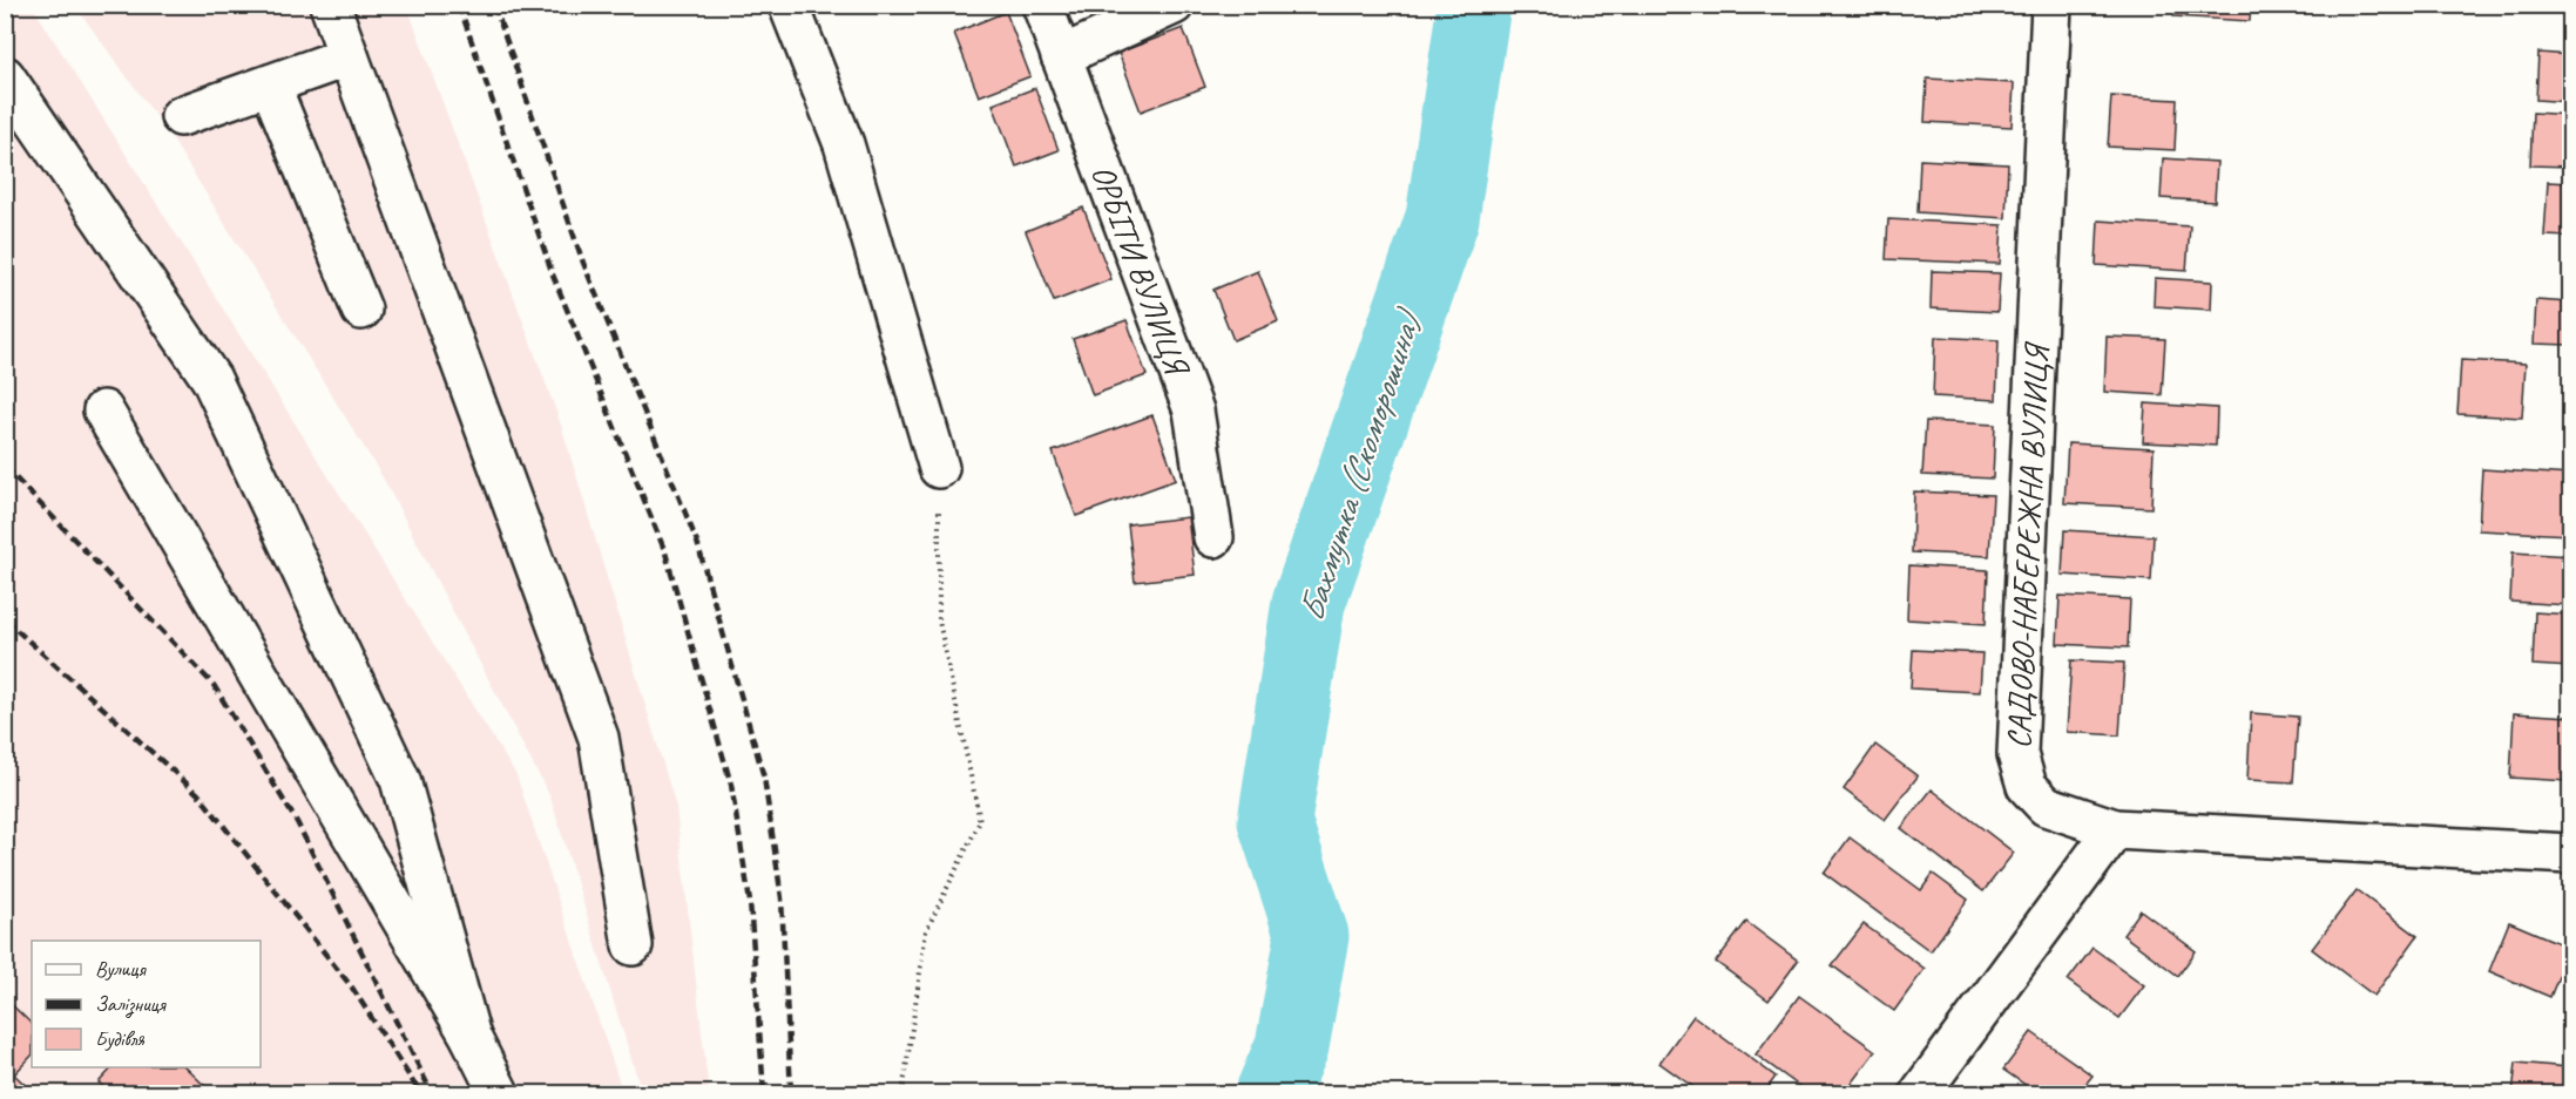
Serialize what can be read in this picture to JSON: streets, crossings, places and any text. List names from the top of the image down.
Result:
{
  "streets": {
    "street": ["ОРБІТИ ВУЛИЦЯ", "САДОВО-НАБЕРЕЖНА ВУЛИЦЯ"]
  },
  "water": ["Бахмутка (Скоморошина)"],
  "legend": ["Вулиця", "Залізниця", "Будівля"]
}
